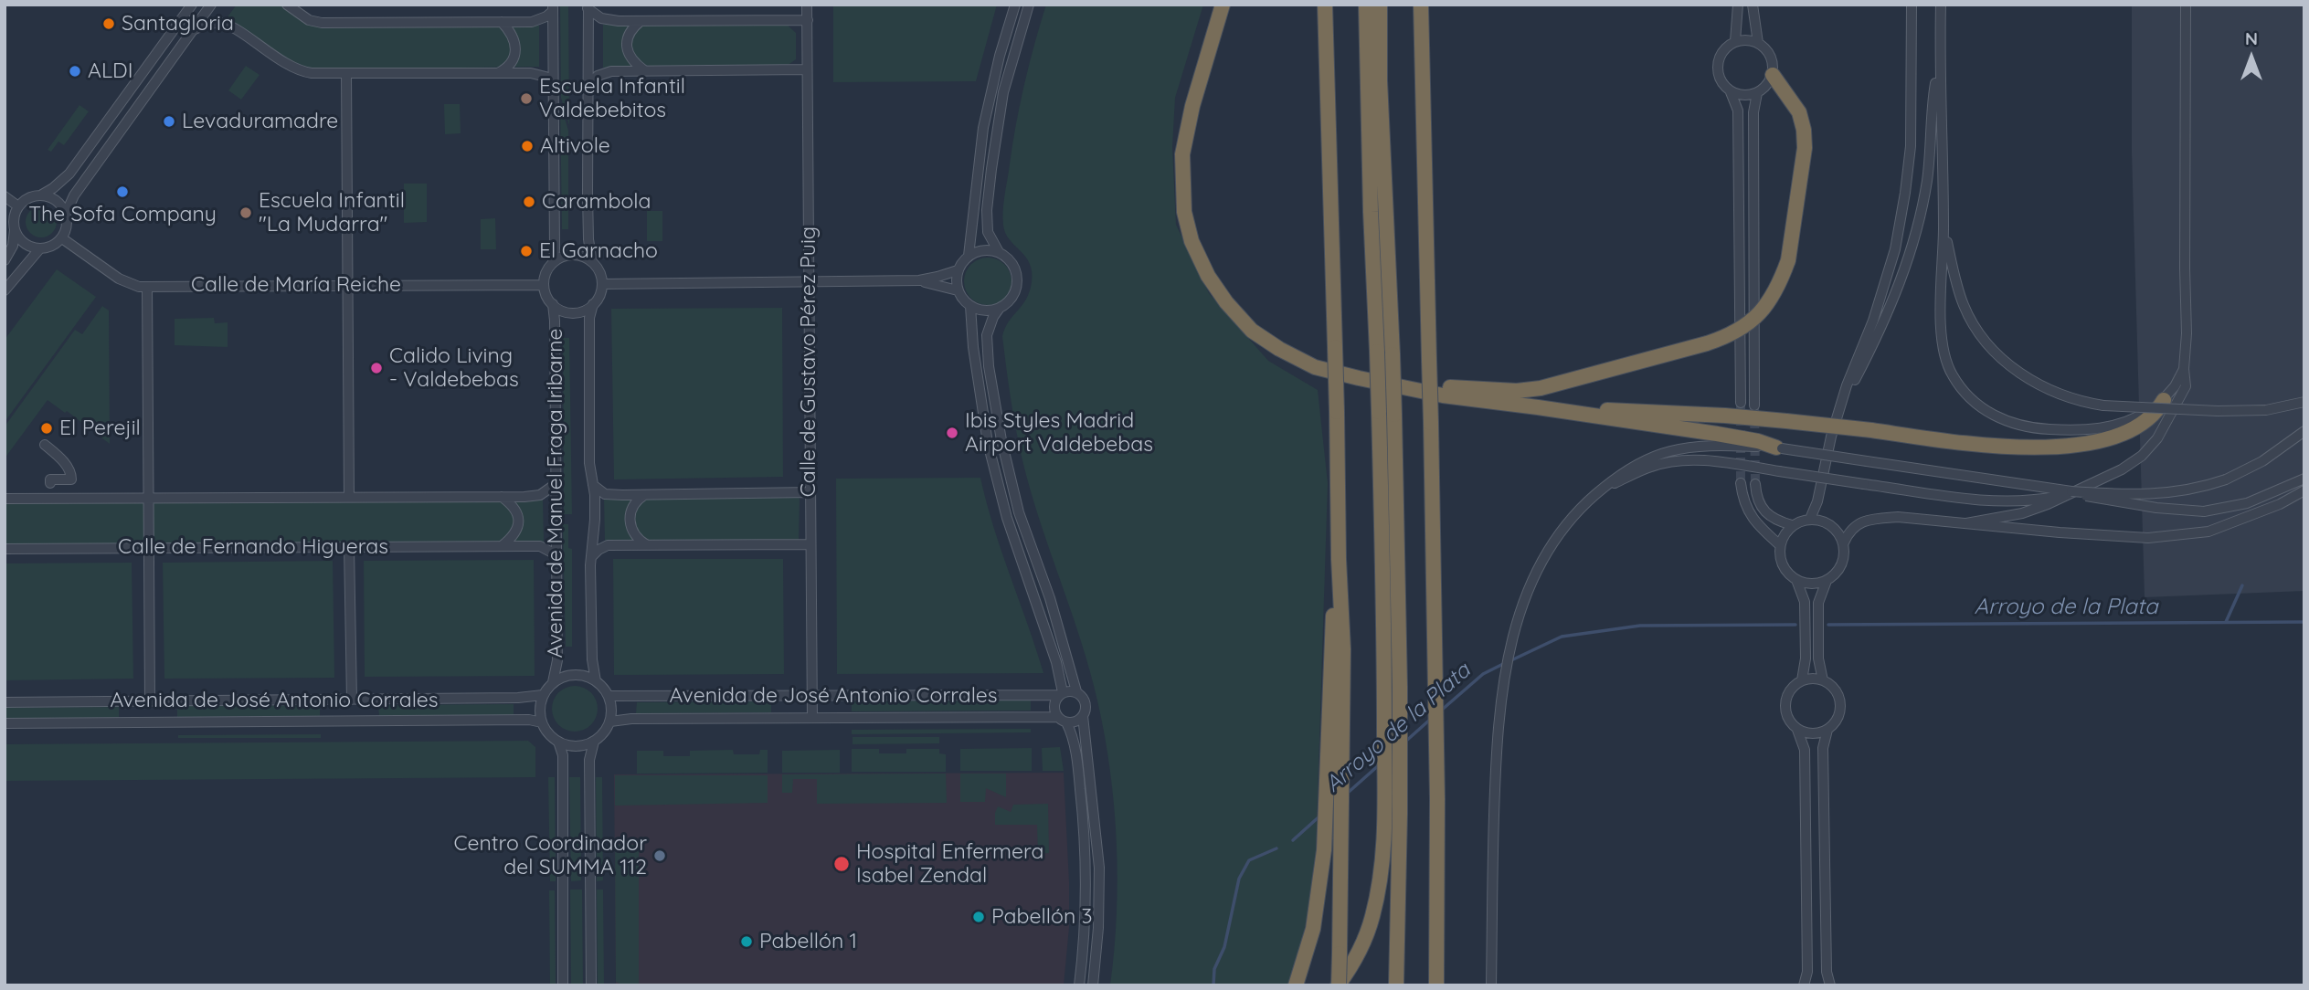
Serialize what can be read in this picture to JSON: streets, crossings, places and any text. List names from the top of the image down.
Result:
{
  "streets": {
    "street": [
      "Calle de María Reiche",
      "Calle de Gustavo Pérez Puig",
      "Avenida de Manuel Fraga Iribarne",
      "Calle de Fernando Higueras",
      "Avenida de José Antonio Corrales"
    ]
  },
  "crossings": [
    ["Calle de María Reiche", "Avenida de Manuel Fraga Iribarne"],
    ["Calle de Gustavo Pérez Puig", "Avenida de José Antonio Corrales"],
    ["Avenida de Manuel Fraga Iribarne", "Calle de Fernando Higueras"],
    ["Avenida de Manuel Fraga Iribarne", "Avenida de José Antonio Corrales"]
  ],
  "water": ["Arroyo de la Plata"],
  "places": [
    "Santagloria",
    "ALDI",
    "Escuela Infantil Valdebebitos",
    "Levaduramadre",
    "Altivole",
    "The Sofa Company",
    "Carambola",
    "Escuela Infantil \"La Mudarra\"",
    "El Garnacho",
    "Calido Living - Valdebebas",
    "El Perejil",
    "Ibis Styles Madrid Airport Valdebebas",
    "Centro Coordinador del SUMMA 112",
    "Hospital Enfermera Isabel Zendal",
    "Pabellón 3",
    "Pabellón 1"
  ],
  "north": "top"
}
